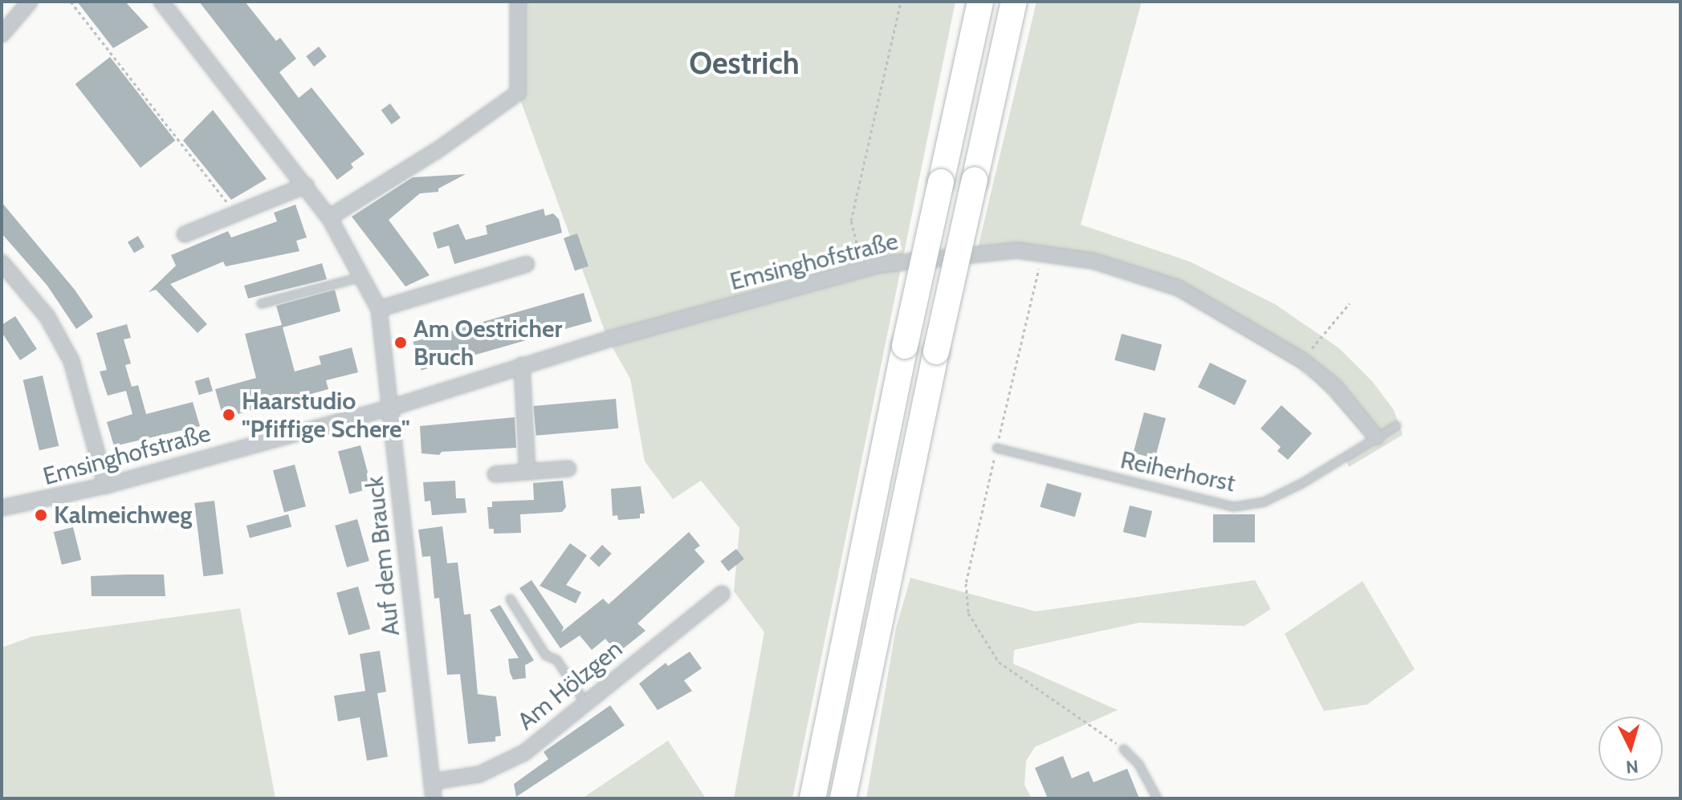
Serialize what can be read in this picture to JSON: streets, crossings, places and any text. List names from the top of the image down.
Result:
{
  "streets": {
    "street": ["Emsinghofstraße", "Auf dem Brauck", "Am Hölzgen"],
    "lane": ["Reiherhorst"]
  },
  "crossings": [
    ["Emsinghofstraße", "Reiherhorst"],
    ["Emsinghofstraße", "Auf dem Brauck"],
    ["Auf dem Brauck", "Am Hölzgen"]
  ],
  "districts": ["Oestrich"],
  "places": ["Am Oestricher Bruch", "Haarstudio \"Pfiffige Schere\"", "Kalmeichweg"],
  "north": "bottom"
}
